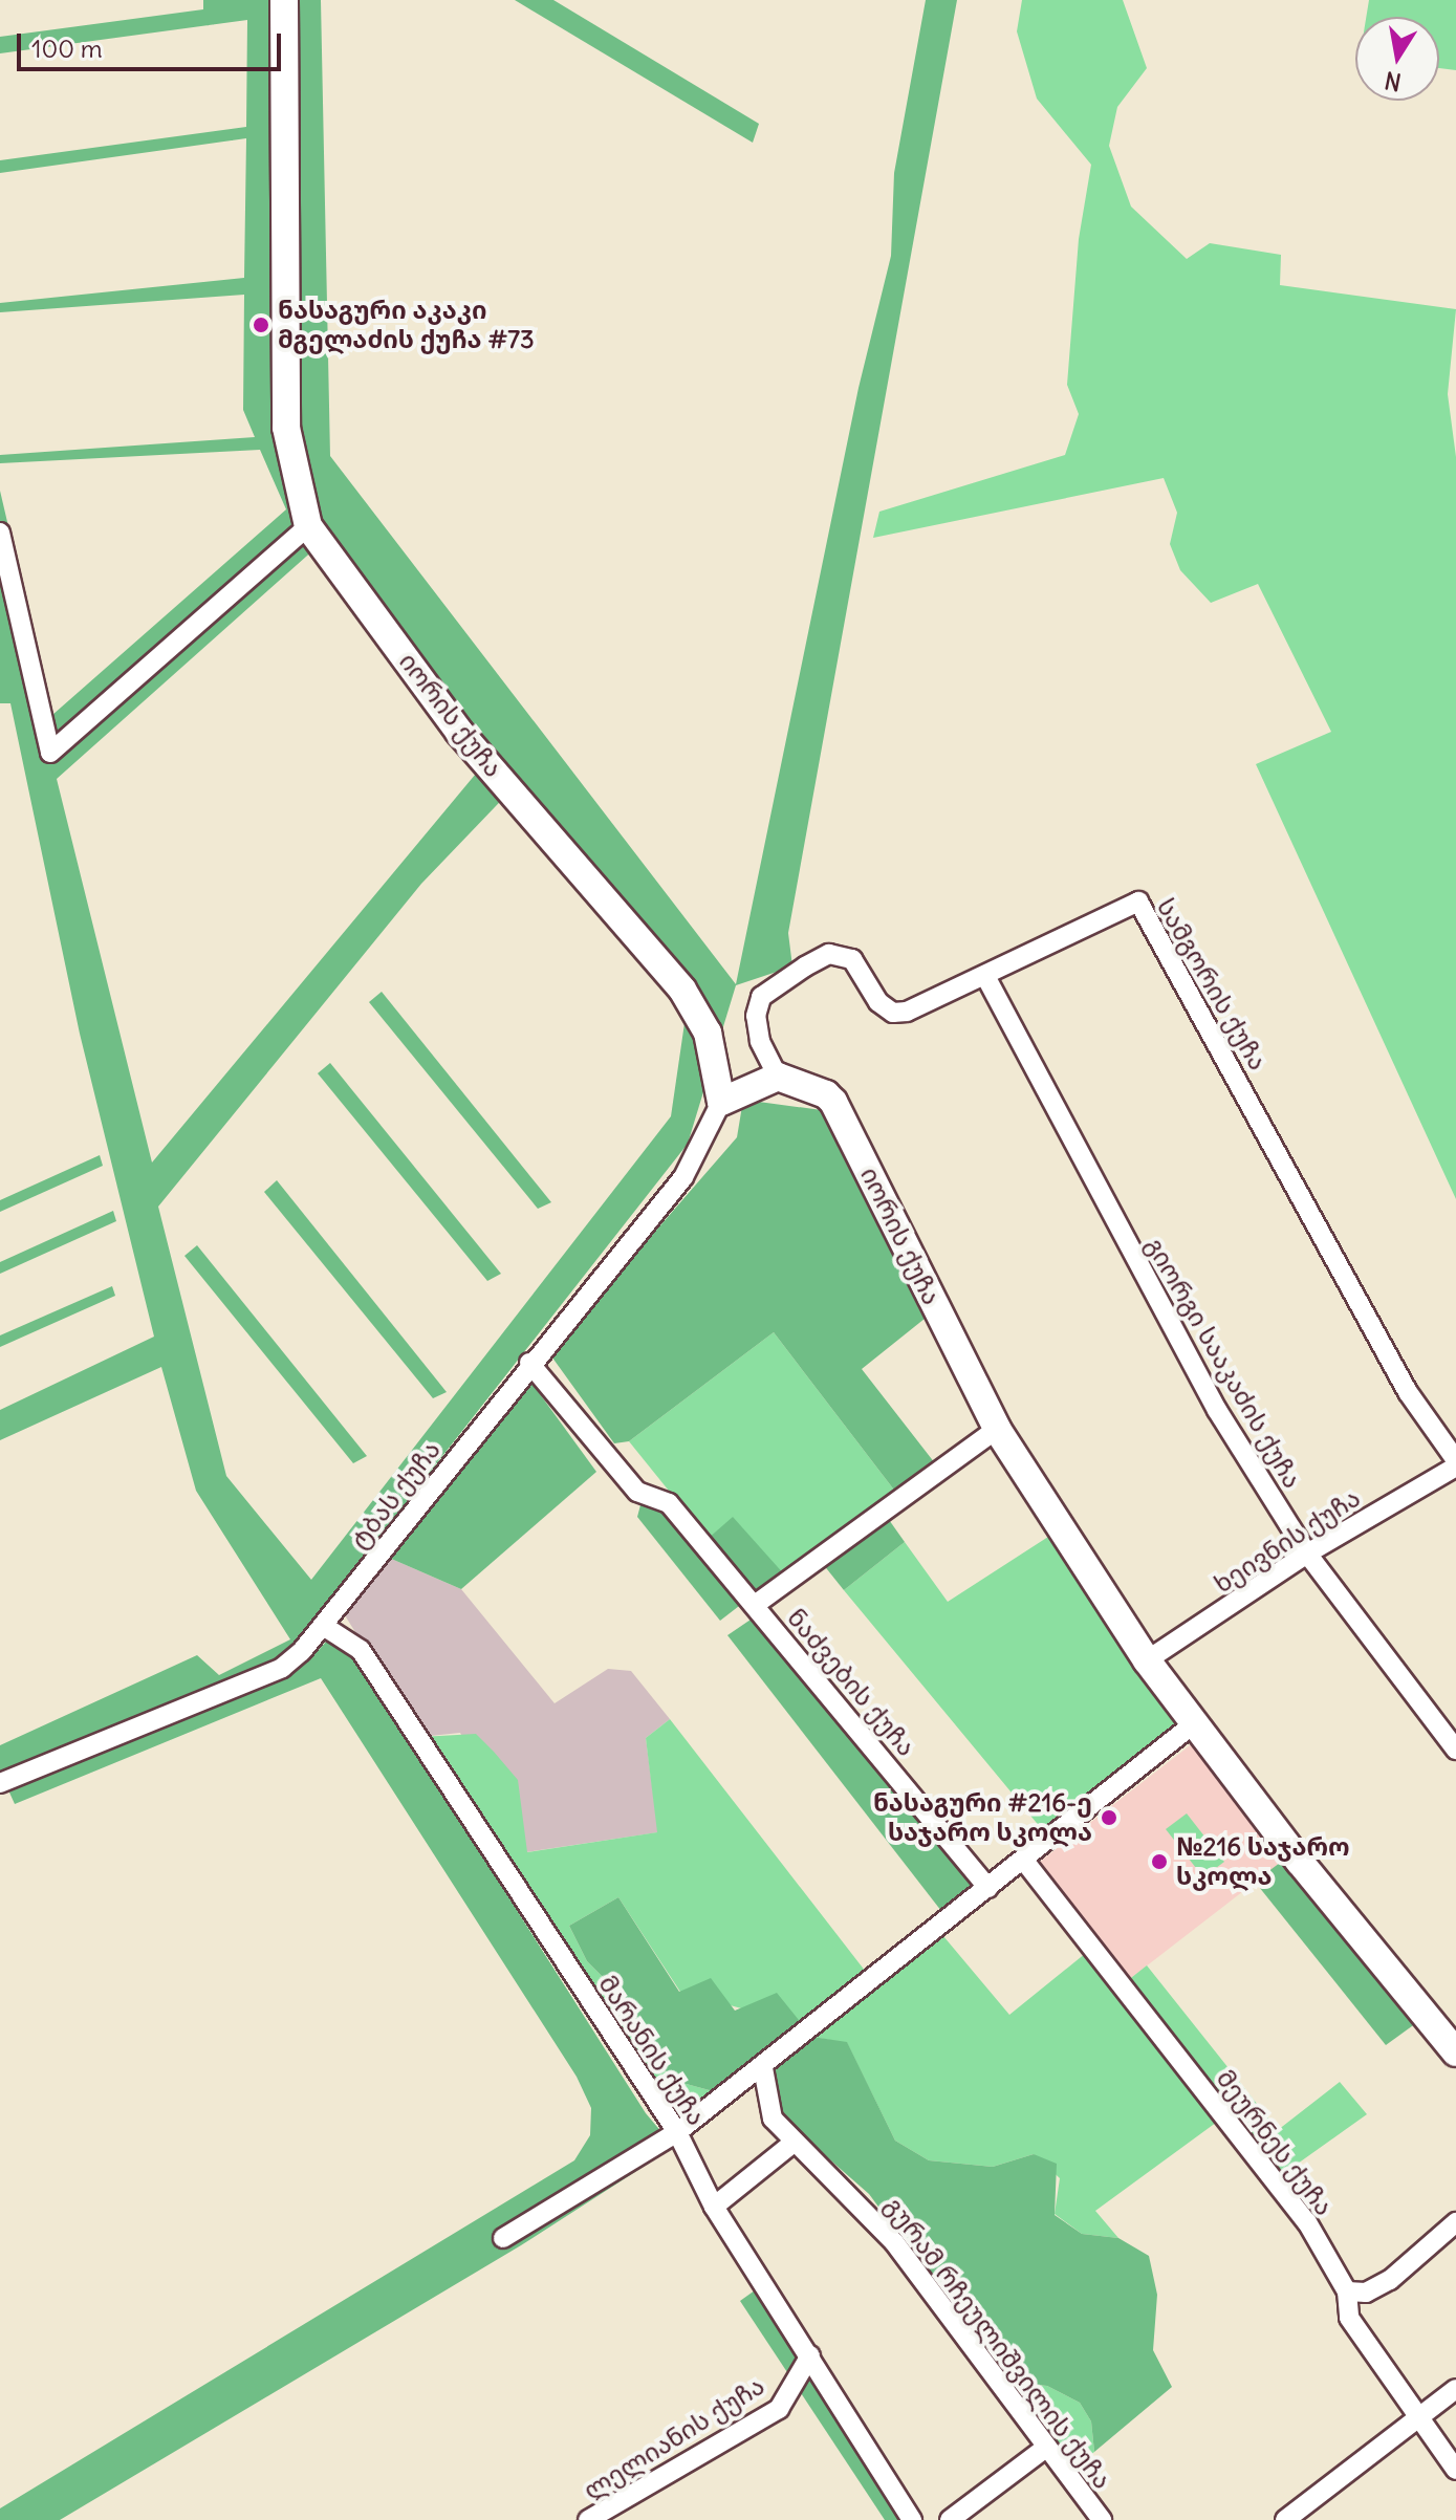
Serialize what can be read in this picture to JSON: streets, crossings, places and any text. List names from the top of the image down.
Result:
{
  "streets": {
    "street": [
      "იორის ქუჩა",
      "სამგორის ქუჩა",
      "გიორგი სააკაძის ქუჩა",
      "ტბას ქუჩა",
      "ხეივნის ქუჩა",
      "ნაძვების ქუჩა",
      "მარანის ქუჩა",
      "მეურნეს ქუჩა",
      "გურამ რჩეულიშვილის ქუჩა",
      "ლელიანის ქუჩა"
    ]
  },
  "crossings": [
    ["იორის ქუჩა", "სამგორის ქუჩა"],
    ["იორის ქუჩა", "ტბას ქუჩა"],
    ["იორის ქუჩა", "ხეივნის ქუჩა"],
    ["სამგორის ქუჩა", "გიორგი სააკაძის ქუჩა"],
    ["სამგორის ქუჩა", "ხეივნის ქუჩა"],
    ["გიორგი სააკაძის ქუჩა", "ხეივნის ქუჩა"],
    ["ტბას ქუჩა", "ნაძვების ქუჩა"],
    ["ტბას ქუჩა", "მარანის ქუჩა"],
    ["მარანის ქუჩა", "ლელიანის ქუჩა"]
  ],
  "places": ["ნასაგური აკაკი მგელაძის ქუჩა #73", "ნასაგური #216-ე საჯარო სკოლა", "№216 საჯარო სკოლა"],
  "scale_bar": "100 m",
  "north": "bottom"
}
